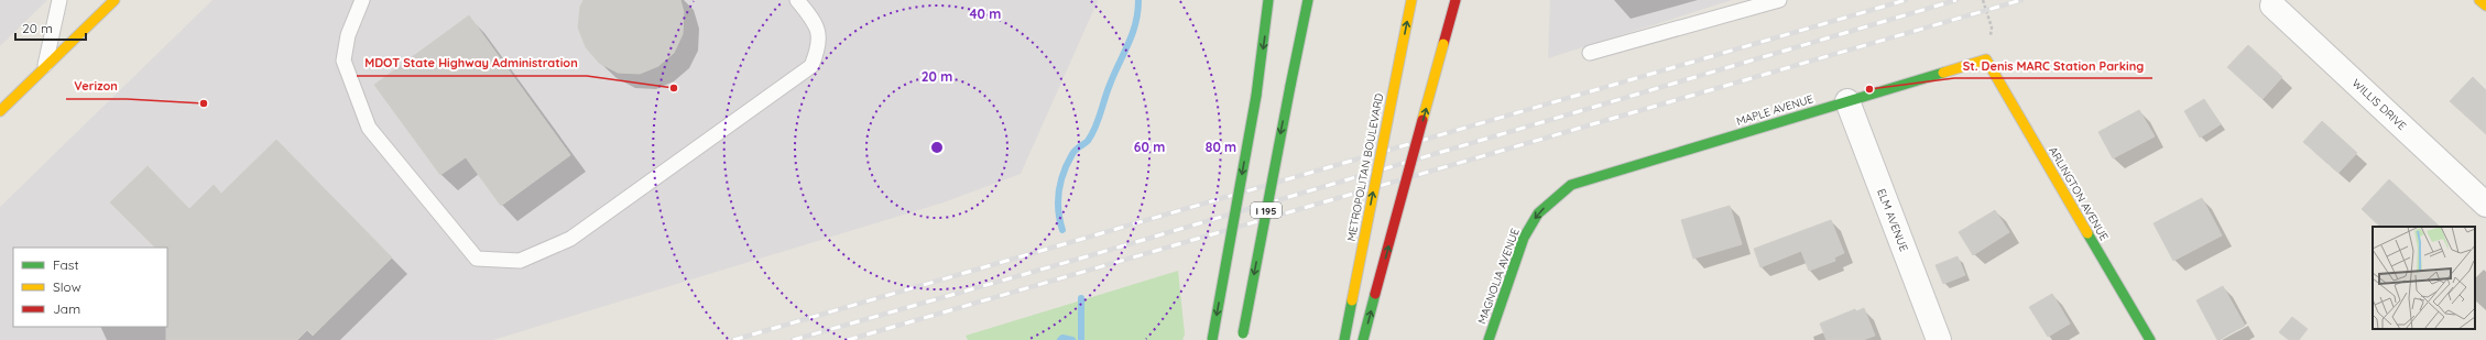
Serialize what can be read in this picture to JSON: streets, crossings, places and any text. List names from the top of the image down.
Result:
{
  "streets": {
    "main road": [
      "MAPLE AVENUE",
      "METROPOLITAN BOULEVARD",
      "ARLINGTON AVENUE",
      "I 195",
      "MAGNOLIA AVENUE"
    ],
    "street": ["WILLIS DRIVE", "ELM AVENUE"]
  },
  "crossings": [
    ["MAPLE AVENUE", "ARLINGTON AVENUE"],
    ["MAPLE AVENUE", "ELM AVENUE"],
    ["MAPLE AVENUE", "MAGNOLIA AVENUE"]
  ],
  "one_way": ["MAGNOLIA AVENUE"],
  "places": ["MDOT State Highway Administration", "St. Denis MARC Station Parking", "Verizon"],
  "legend": ["Fast", "Slow", "Jam"],
  "scale_bar": "20 m",
  "rings": [
    "40 m",
    "20 m",
    "60 m",
    "80 m"
  ]
}
